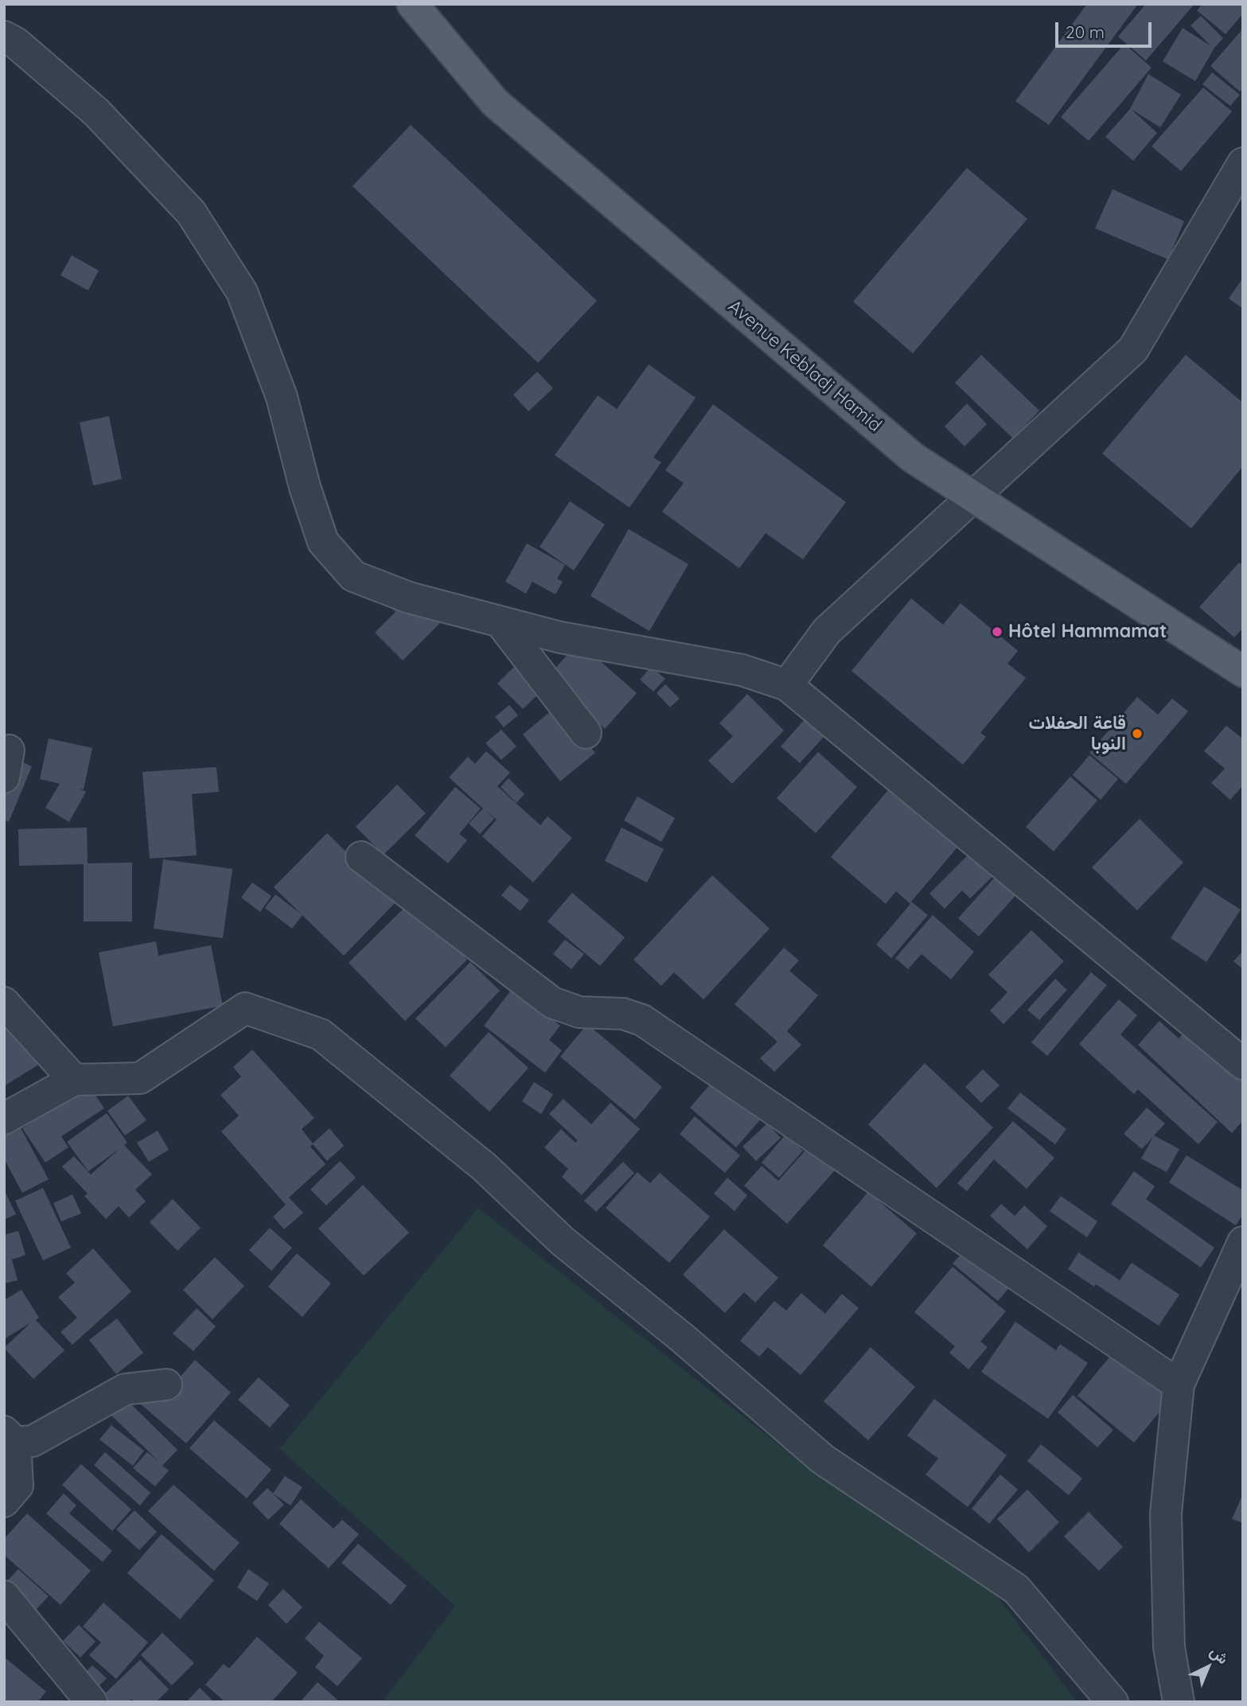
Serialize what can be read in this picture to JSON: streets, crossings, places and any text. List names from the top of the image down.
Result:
{
  "streets": {
    "main road": ["Avenue Kebladj Hamid"]
  },
  "places": ["Hôtel Hammamat", "قاعة الحفلات النوبا"],
  "scale_bar": "20 m",
  "north": "top right"
}
